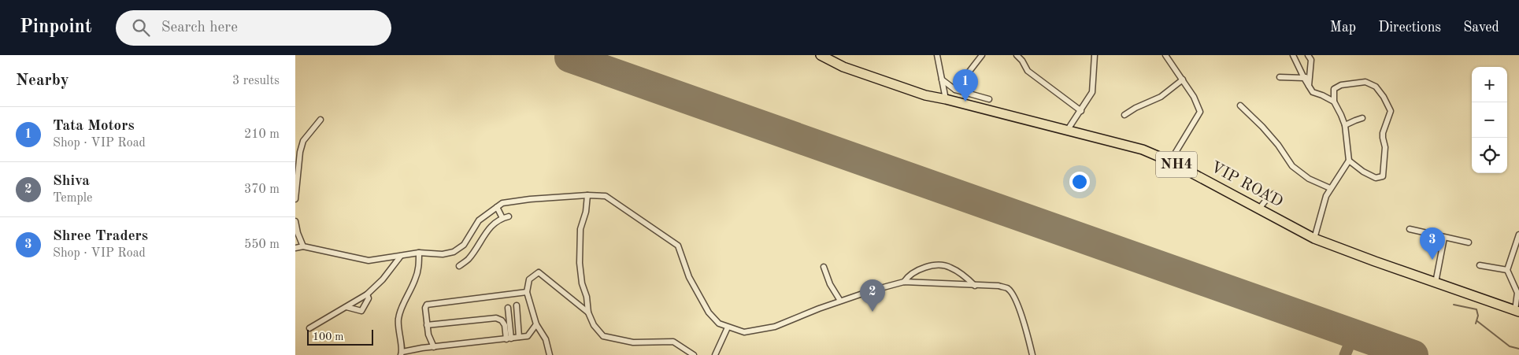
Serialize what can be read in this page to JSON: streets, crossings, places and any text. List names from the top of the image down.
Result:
{
  "streets": {
    "highway": ["NH4", "VIP ROAD"]
  },
  "scale_bar": "100 m",
  "page": {
    "header": "Pinpoint",
    "search": "Search here",
    "nav": ["Map", "Directions", "Saved"],
    "heading": ["Nearby", "3 results"],
    "map_buttons": ["+", "−"],
    "pins": ["1", "3", "2"],
    "list": [
      {
        "mark": "1",
        "name": "Tata Motors",
        "note": "Shop · VIP Road",
        "value": "210 m"
      },
      {
        "mark": "2",
        "name": "Shiva",
        "note": "Temple",
        "value": "370 m"
      },
      {
        "mark": "3",
        "name": "Shree Traders",
        "note": "Shop · VIP Road",
        "value": "550 m"
      }
    ],
    "scale": "100 m"
  }
}
